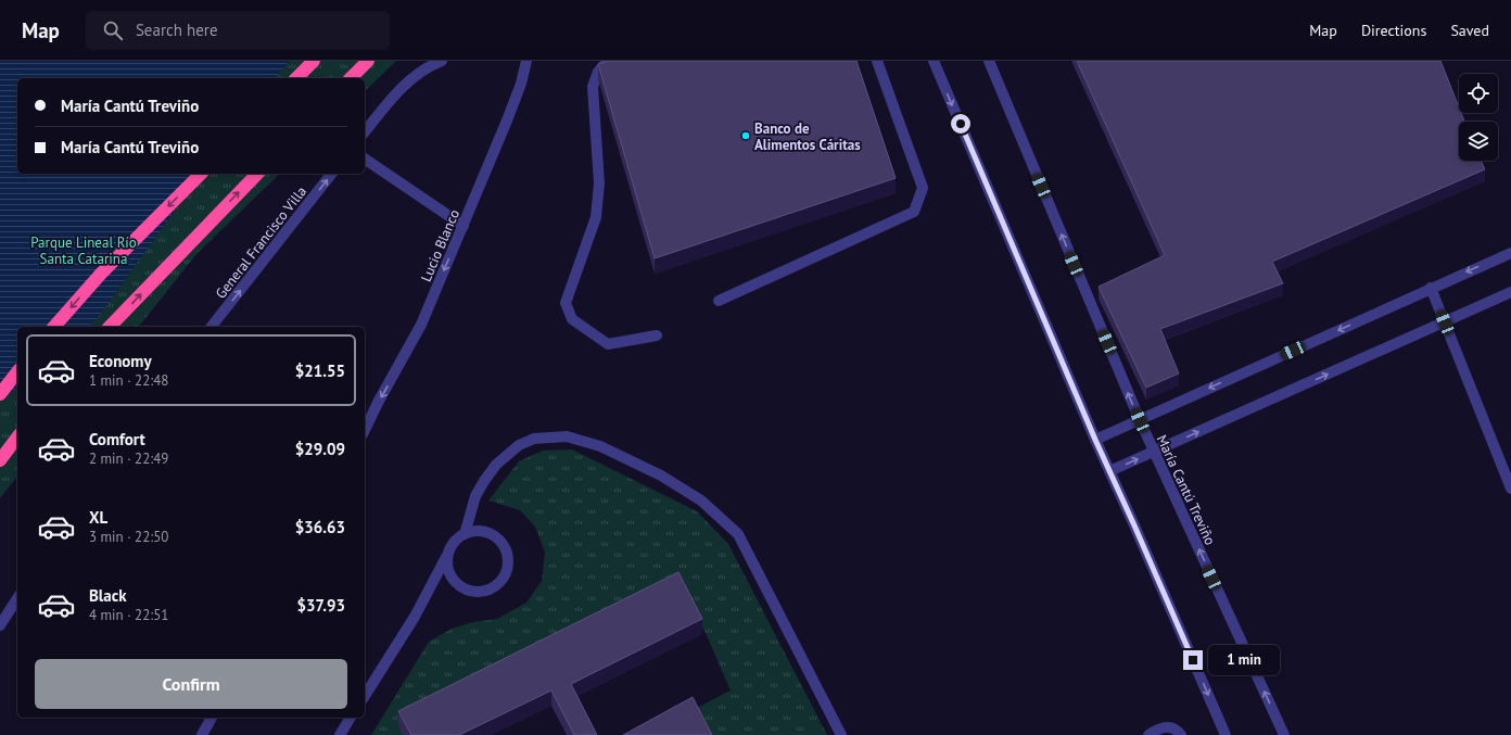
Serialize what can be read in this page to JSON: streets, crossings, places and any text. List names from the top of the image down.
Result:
{
  "streets": {
    "street": ["General Francisco Villa", "Lucio Blanco", "María Cantú Treviño"]
  },
  "one_way": ["General Francisco Villa", "Lucio Blanco"],
  "parks": ["Parque Lineal Río Santa Catarina"],
  "places": ["Banco de Alimentos Cáritas"],
  "page": {
    "header": "Map",
    "search": "Search here",
    "nav": ["Map", "Directions", "Saved"],
    "banner": ["María Cantú Treviño", "María Cantú Treviño"],
    "list": [
      {
        "name": "Economy",
        "note": "1 min · 22:48",
        "value": "$21.55"
      },
      {
        "name": "Comfort",
        "note": "2 min · 22:49",
        "value": "$29.09"
      },
      {
        "name": "XL",
        "note": "3 min · 22:50",
        "value": "$36.63"
      },
      {
        "name": "Black",
        "note": "4 min · 22:51",
        "value": "$37.93"
      }
    ],
    "bubble": "1 min",
    "buttons": "Confirm"
  }
}
